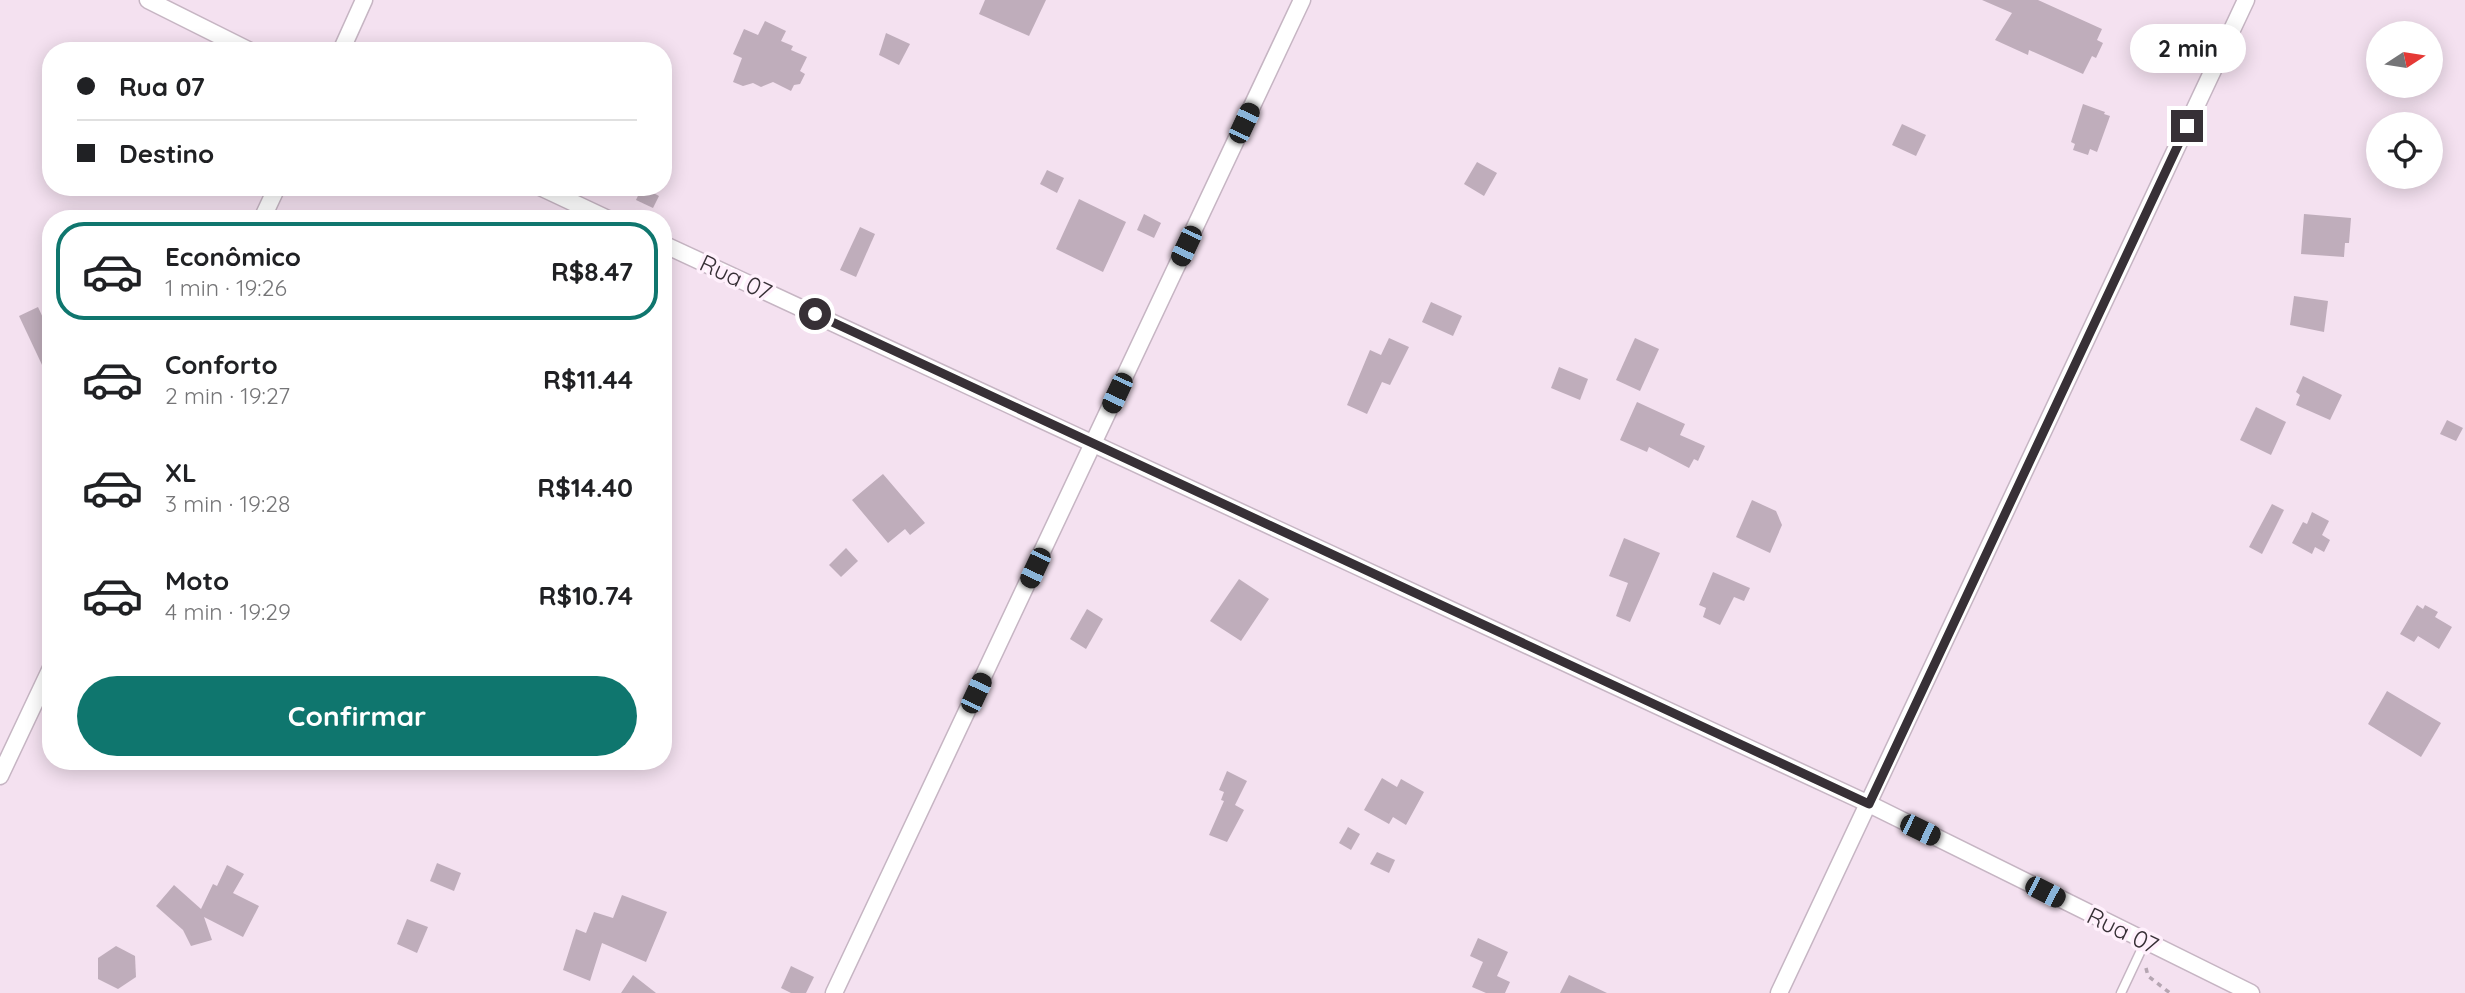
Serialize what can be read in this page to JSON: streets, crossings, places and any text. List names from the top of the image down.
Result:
{
  "streets": {
    "street": ["Rua 07"]
  },
  "north": "right",
  "page": {
    "bubble": "2 min",
    "banner": ["Rua 07", "Destino"],
    "list": [
      {
        "name": "Econômico",
        "note": "1 min · 19:26",
        "value": "R$8.47"
      },
      {
        "name": "Conforto",
        "note": "2 min · 19:27",
        "value": "R$11.44"
      },
      {
        "name": "XL",
        "note": "3 min · 19:28",
        "value": "R$14.40"
      },
      {
        "name": "Moto",
        "note": "4 min · 19:29",
        "value": "R$10.74"
      }
    ],
    "buttons": "Confirmar"
  }
}
